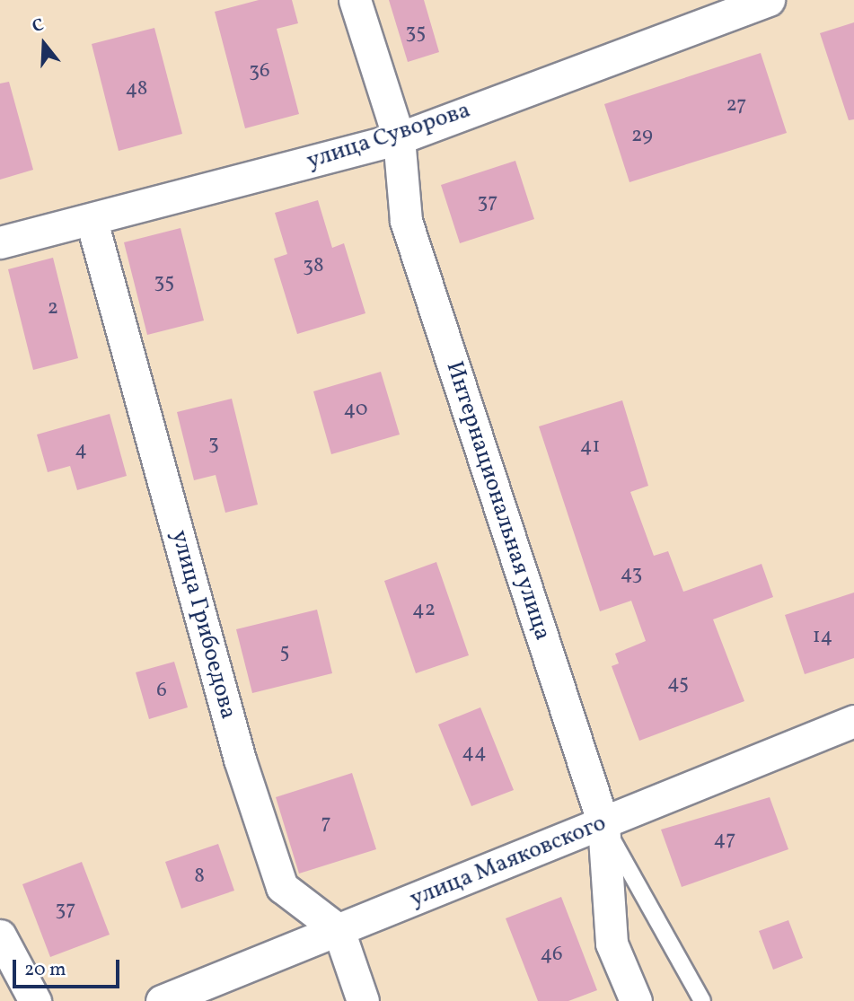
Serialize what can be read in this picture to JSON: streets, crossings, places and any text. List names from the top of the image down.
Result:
{
  "streets": {
    "street": [
      "улица Суворова",
      "Интернациональная улица",
      "улица Грибоедова",
      "улица Маяковского"
    ]
  },
  "crossings": [
    ["улица Суворова", "Интернациональная улица"],
    ["улица Суворова", "улица Грибоедова"],
    ["Интернациональная улица", "улица Маяковского"],
    ["улица Грибоедова", "улица Маяковского"]
  ],
  "house_numbers": [
    "35",
    "36",
    "48",
    "27",
    "29",
    "37",
    "38",
    "35",
    "2",
    "40",
    "3",
    "41",
    "4",
    "43",
    "42",
    "14",
    "5",
    "45",
    "6",
    "44",
    "7",
    "47",
    "8",
    "37",
    "46"
  ],
  "scale_bar": "20 m",
  "north": "top"
}
